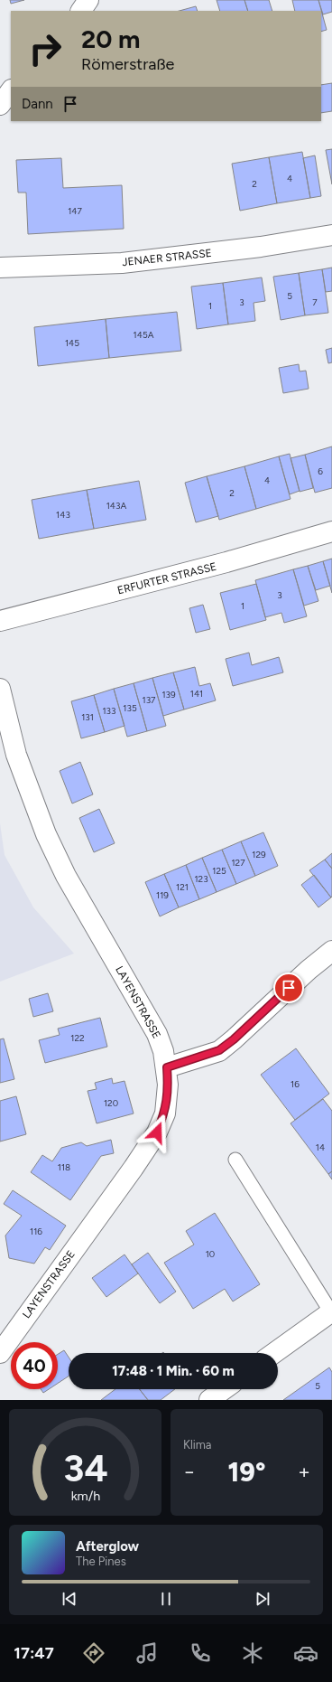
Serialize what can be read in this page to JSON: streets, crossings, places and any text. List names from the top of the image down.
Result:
{
  "streets": {
    "street": ["JENAER STRASSE", "ERFURTER STRASSE", "LAYENSTRASSE"]
  },
  "house_numbers": [
    "4",
    "2",
    "147",
    "5",
    "3",
    "7",
    "1",
    "145A",
    "145",
    "6",
    "4",
    "2",
    "143A",
    "143",
    "3",
    "1",
    "141",
    "139",
    "137",
    "135",
    "133",
    "131",
    "129",
    "127",
    "125",
    "123",
    "121",
    "119",
    "122",
    "16",
    "120",
    "14",
    "118",
    "116",
    "10",
    "5"
  ],
  "page": {
    "turn": ["20 m", "Römerstraße"],
    "then": "Dann",
    "limit": "40",
    "trip": "17:48 · 1 Min. · 60 m",
    "tile": "Klima",
    "heat": ["−", "19°", "+"],
    "song": ["Afterglow", "The Pines"],
    "tabs": "17:47",
    "gauge": ["34", "km/h"]
  }
}
